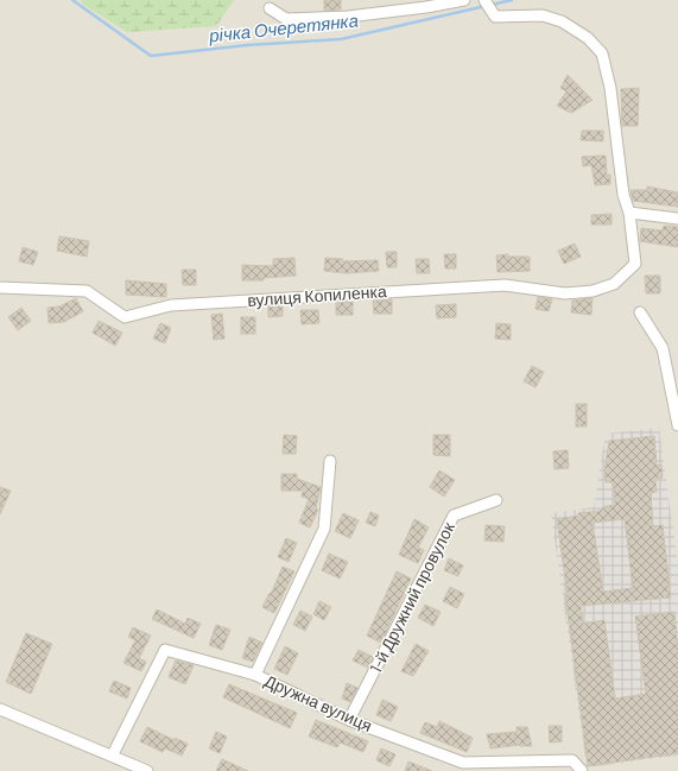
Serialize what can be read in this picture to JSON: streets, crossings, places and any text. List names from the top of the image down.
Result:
{
  "streets": {
    "street": ["вулиця Копиленка", "1-й Дружний провулок", "Дружна вулиця"]
  },
  "crossings": [
    ["1-й Дружний провулок", "Дружна вулиця"]
  ],
  "water": ["річка Очеретянка"]
}
